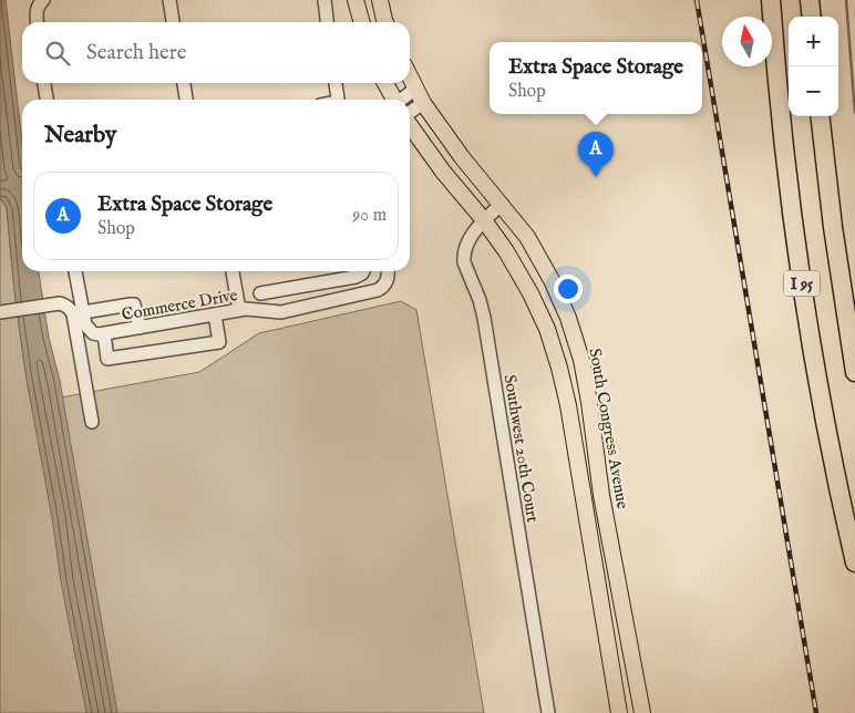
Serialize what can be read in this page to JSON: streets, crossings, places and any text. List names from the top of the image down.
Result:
{
  "streets": {
    "highway": ["I 95"],
    "main road": ["South Congress Avenue"],
    "street": ["Commerce Drive", "Southwest 20th Court"]
  },
  "crossings": [
    ["South Congress Avenue", "Southwest 20th Court"]
  ],
  "north": "top",
  "page": {
    "map_buttons": ["+", "−"],
    "search": "Search here",
    "popup": ["Extra Space Storage", "Shop"],
    "heading": "Nearby",
    "pins": "A",
    "list": [
      {
        "mark": "A",
        "name": "Extra Space Storage",
        "note": "Shop",
        "value": "90 m"
      }
    ]
  }
}
